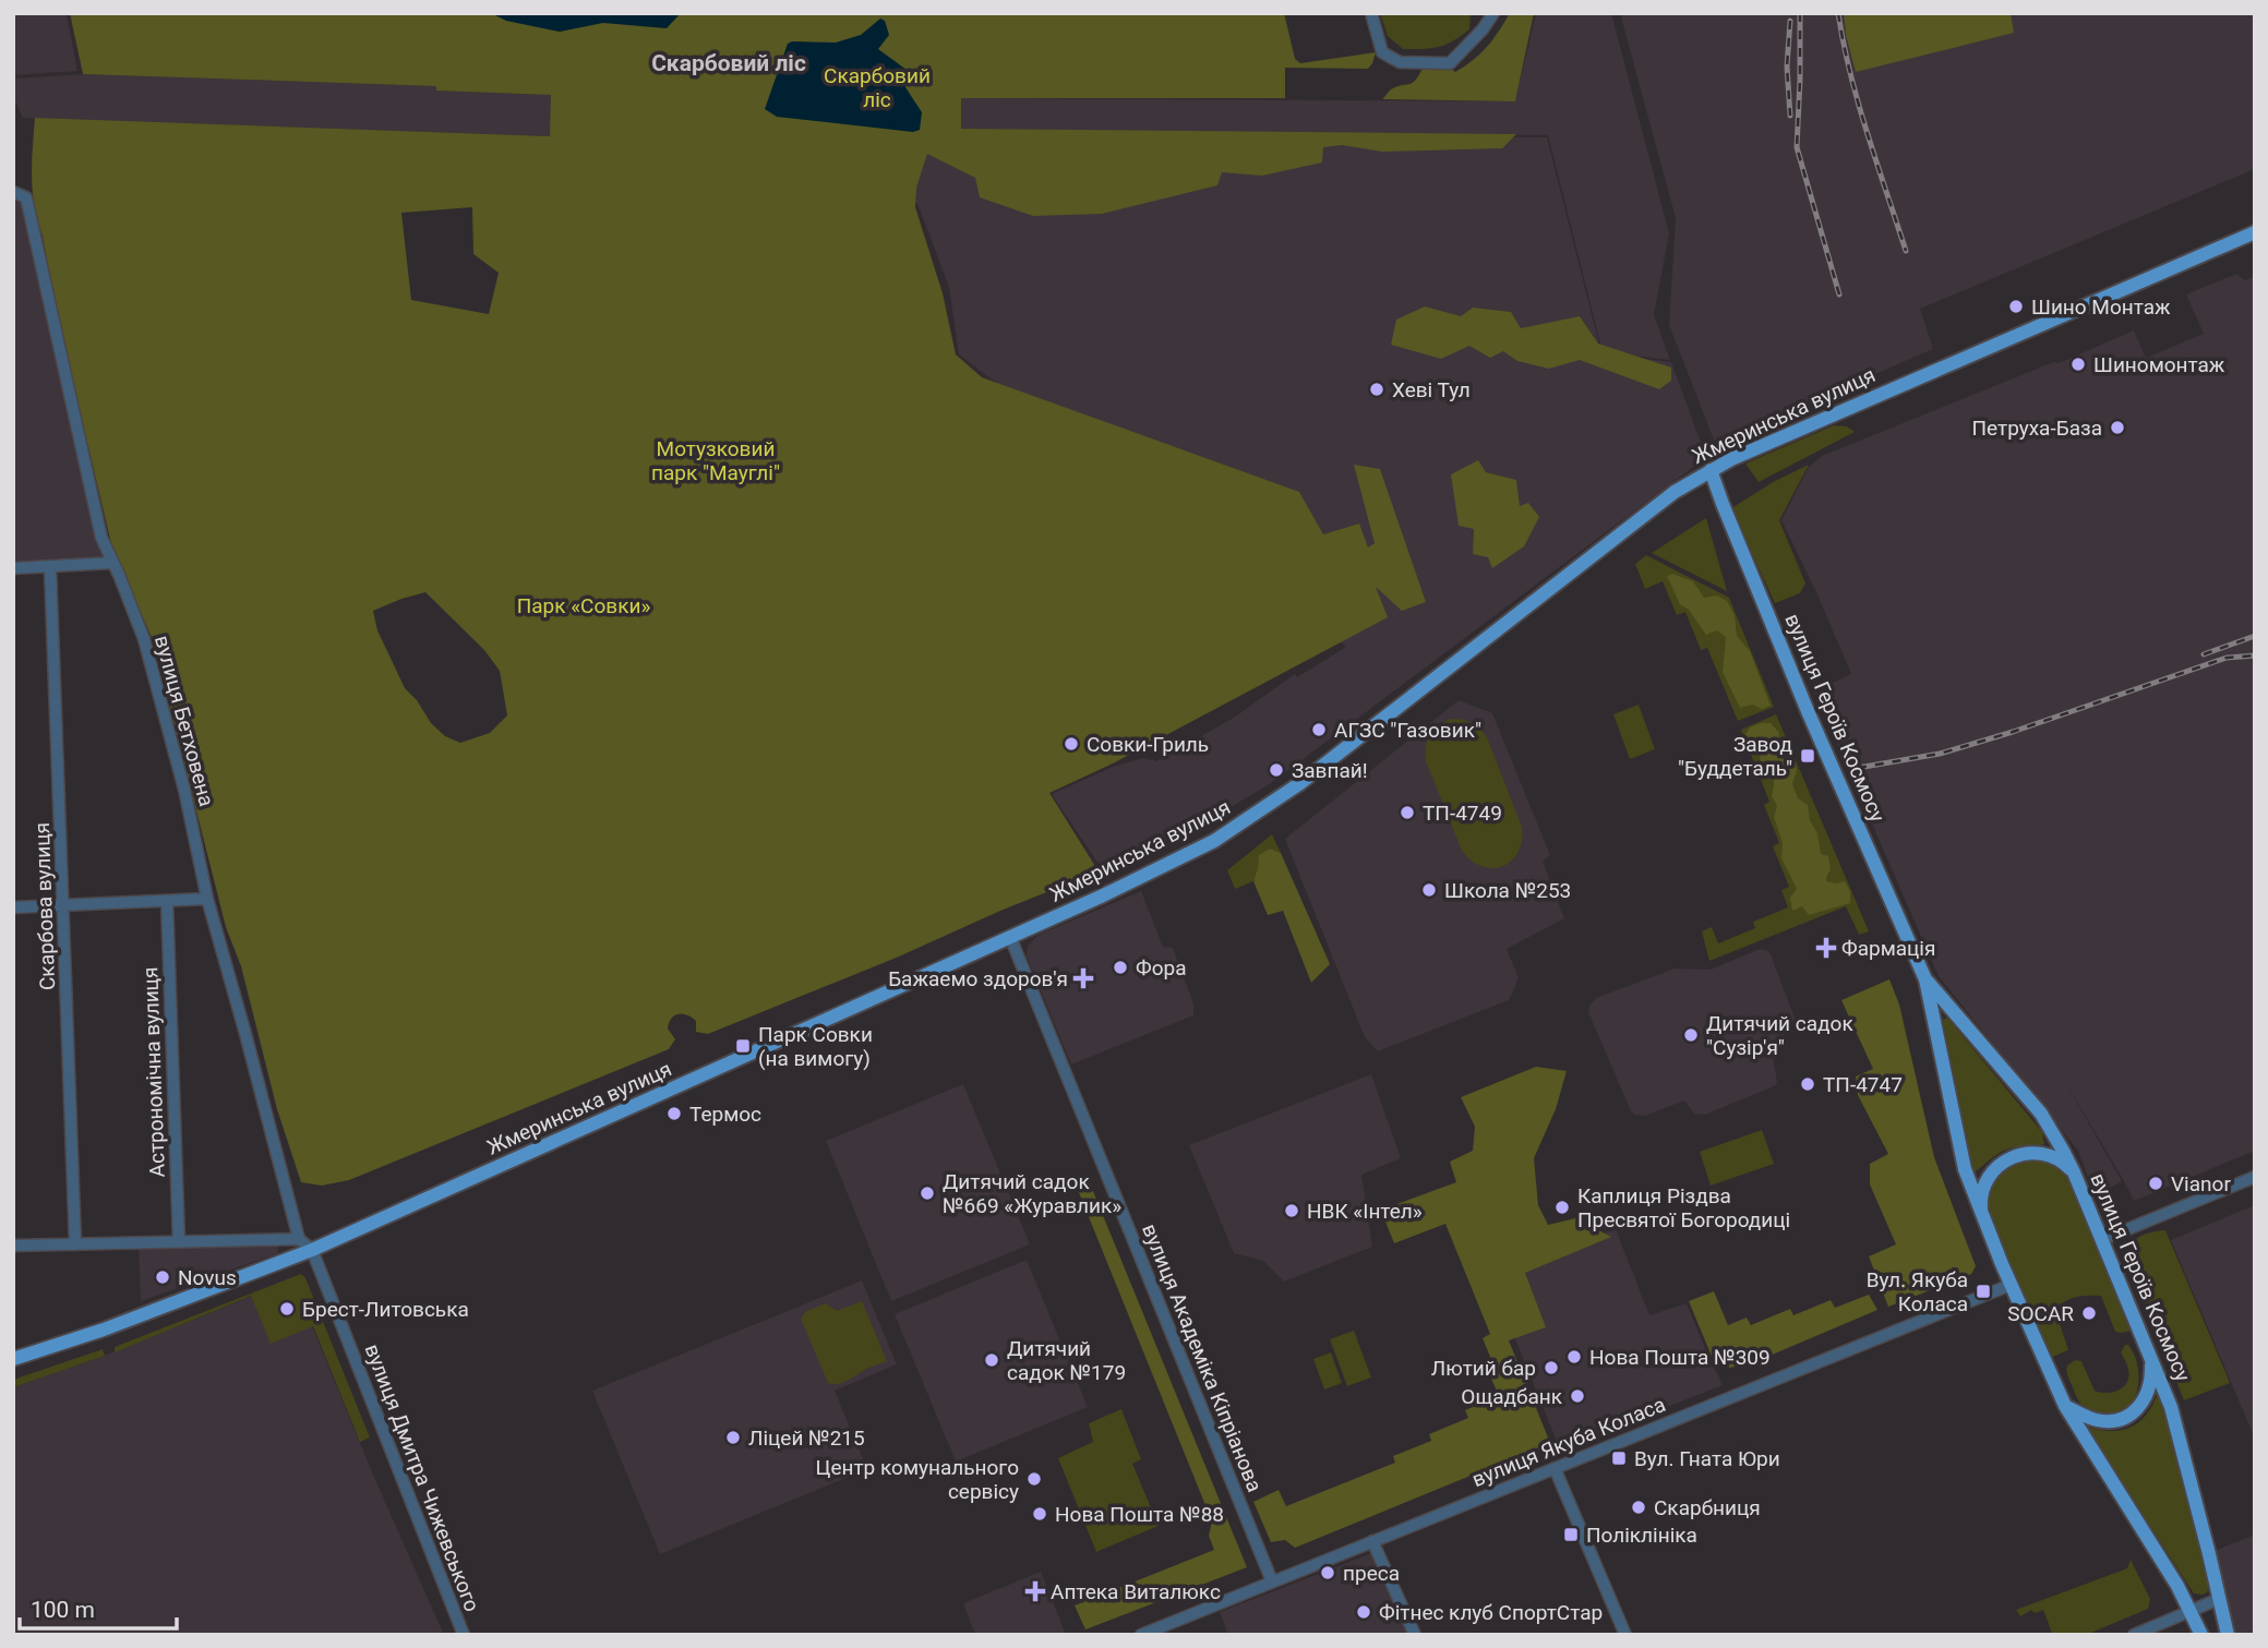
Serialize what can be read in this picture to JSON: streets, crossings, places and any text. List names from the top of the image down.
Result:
{
  "streets": {
    "main road": ["Жмеринська вулиця", "вулиця Героїв Космосу"],
    "street": [
      "вулиця Бетховена",
      "Скарбова вулиця",
      "Астрономічна вулиця",
      "вулиця Академіка Кіпріанова",
      "вулиця Якуба Коласа",
      "вулиця Дмитра Чижевського"
    ]
  },
  "crossings": [
    ["Жмеринська вулиця", "вулиця Героїв Космосу"],
    ["Жмеринська вулиця", "вулиця Академіка Кіпріанова"],
    ["Жмеринська вулиця", "вулиця Дмитра Чижевського"],
    ["вулиця Героїв Космосу", "вулиця Якуба Коласа"],
    ["вулиця Академіка Кіпріанова", "вулиця Якуба Коласа"]
  ],
  "districts": ["Скарбовий ліс"],
  "parks": ["Скарбовий ліс", "Мотузковий парк \"Мауглі\"", "Парк «Совки»"],
  "places": {
    "other": [
      "Шино Монтаж",
      "Шиномонтаж",
      "Хеві Тул",
      "Петруха-База",
      "АГЗС \"Газовик\"",
      "Совки-Гриль",
      "Завпай!",
      "ТП-4749",
      "Школа №253",
      "Фора",
      "Дитячий садок \"Сузір'я\"",
      "ТП-4747",
      "Термос",
      "Vianor",
      "Дитячий садок №669 «Журавлик»",
      "Каплиця Різдва Пресвятої Богородиці",
      "НВК «Інтел»",
      "Novus",
      "Брест-Литовська",
      "SOCAR",
      "Нова Пошта №309",
      "Дитячий садок №179",
      "Лютий бар",
      "Ощадбанк",
      "Ліцей №215",
      "Центр комунального сервісу",
      "Скарбниця",
      "Нова Пошта №88",
      "преса",
      "Фітнес клуб СпортСтар"
    ],
    "transit": [
      "Завод \"Буддеталь\"",
      "Парк Совки (на вимогу)",
      "Вул. Якуба Коласа",
      "Вул. Гната Юри",
      "Поліклініка"
    ],
    "health": ["Фармація", "Бажаемо здоров'я", "Аптека Виталюкс"]
  },
  "scale_bar": "100 m"
}
